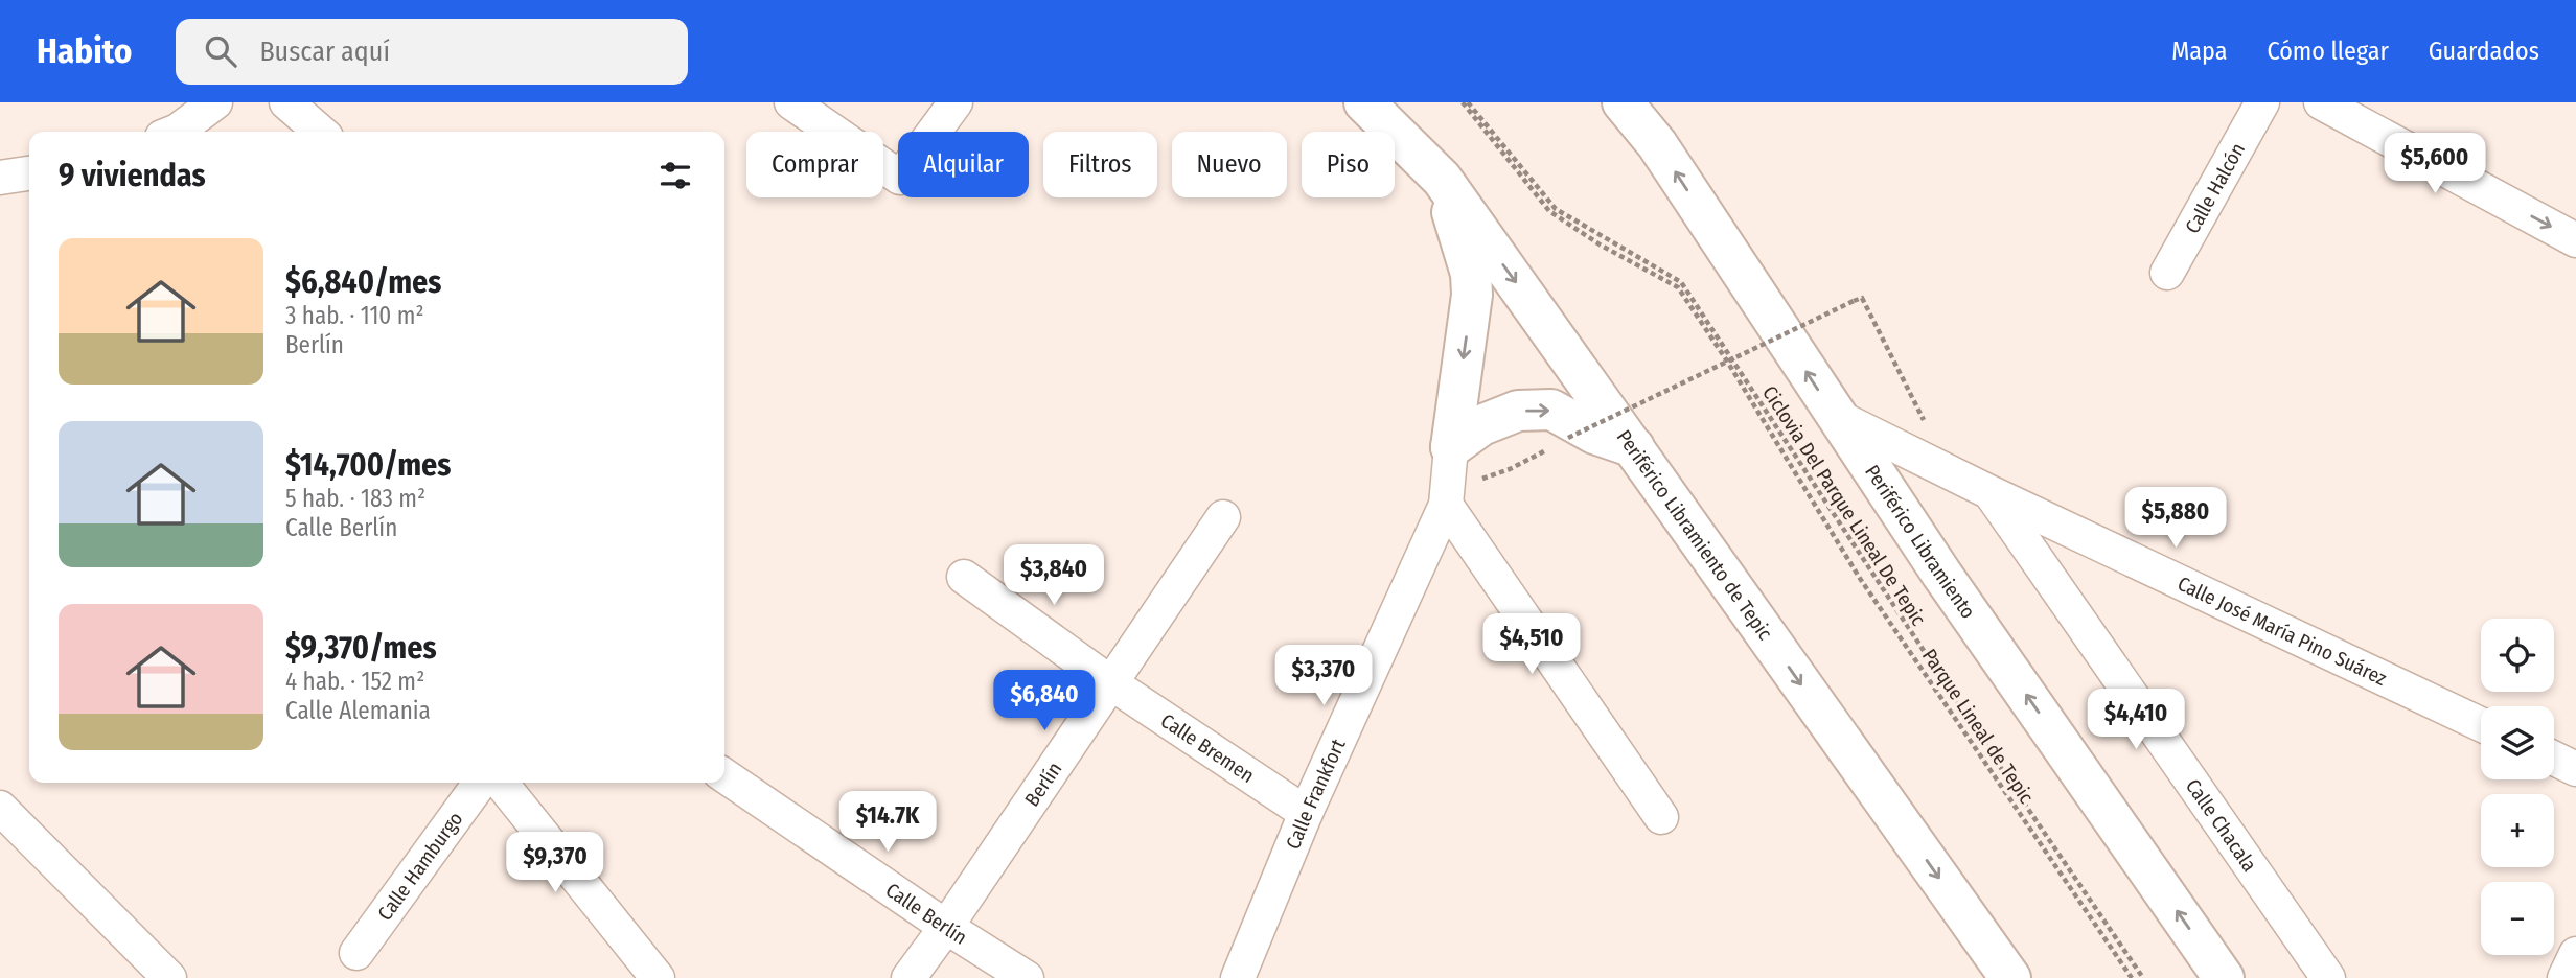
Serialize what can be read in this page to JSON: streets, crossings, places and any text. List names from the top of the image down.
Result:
{
  "streets": {
    "highway": ["Periférico Libramiento de Tepic", "Periférico Libramiento"],
    "street": [
      "Calle Halcón",
      "Calle José María Pino Suárez",
      "Calle Bremen",
      "Berlín",
      "Calle Frankfort",
      "Calle Chacala",
      "Calle Hamburgo",
      "Calle Berlín"
    ],
    "path": ["Ciclovia Del Parque Lineal De Tepic", "Parque Lineal de Tepic"]
  },
  "crossings": [
    ["Ciclovia Del Parque Lineal De Tepic", "Parque Lineal de Tepic"],
    ["Periférico Libramiento", "Calle José María Pino Suárez"],
    ["Calle José María Pino Suárez", "Calle Chacala"],
    ["Calle Bremen", "Berlín"],
    ["Calle Bremen", "Calle Frankfort"],
    ["Berlín", "Calle Berlín"]
  ],
  "one_way": ["Periférico Libramiento de Tepic", "Periférico Libramiento"],
  "page": {
    "header": "Habito",
    "search": "Buscar aquí",
    "nav": ["Mapa", "Cómo llegar", "Guardados"],
    "chip": [
      "Comprar",
      "Alquilar",
      "Filtros",
      "Nuevo",
      "Piso"
    ],
    "heading": "9 viviendas",
    "price": [
      "$5,600",
      "$5,880",
      "$3,840",
      "$4,510",
      "$3,370",
      "$6,840",
      "$4,410",
      "$14.7K",
      "$9,370"
    ],
    "list": [
      {
        "name": "$6,840/mes",
        "note": "3 hab. · 110 m² · Berlín"
      },
      {
        "name": "$14,700/mes",
        "note": "5 hab. · 183 m² · Calle Berlín"
      },
      {
        "name": "$9,370/mes",
        "note": "4 hab. · 152 m² · Calle Alemania"
      }
    ],
    "map_buttons": ["+", "−"]
  }
}
